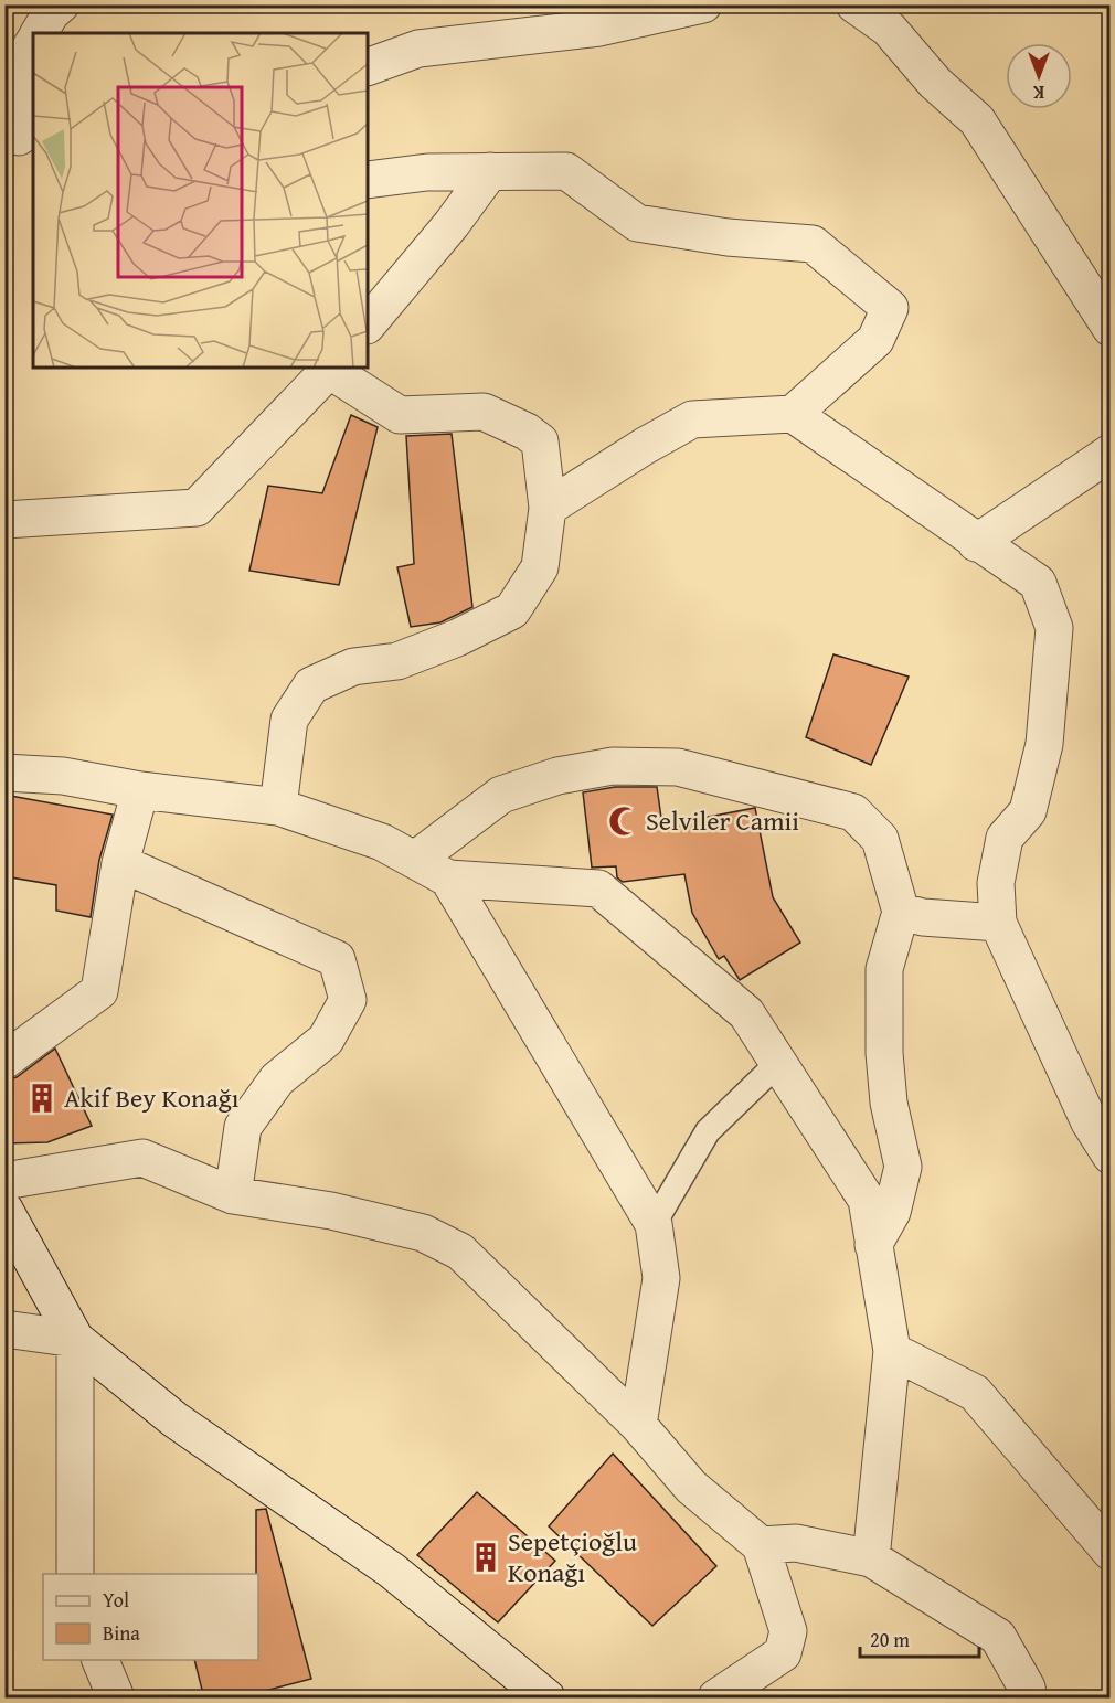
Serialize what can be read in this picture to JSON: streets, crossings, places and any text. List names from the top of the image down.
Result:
{
  "places": {
    "mosque": ["Selviler Camii"],
    "building": ["Akif Bey Konağı", "Sepetçioğlu Konağı"]
  },
  "legend": ["Yol", "Bina"],
  "scale_bar": "20 m",
  "north": "bottom"
}
